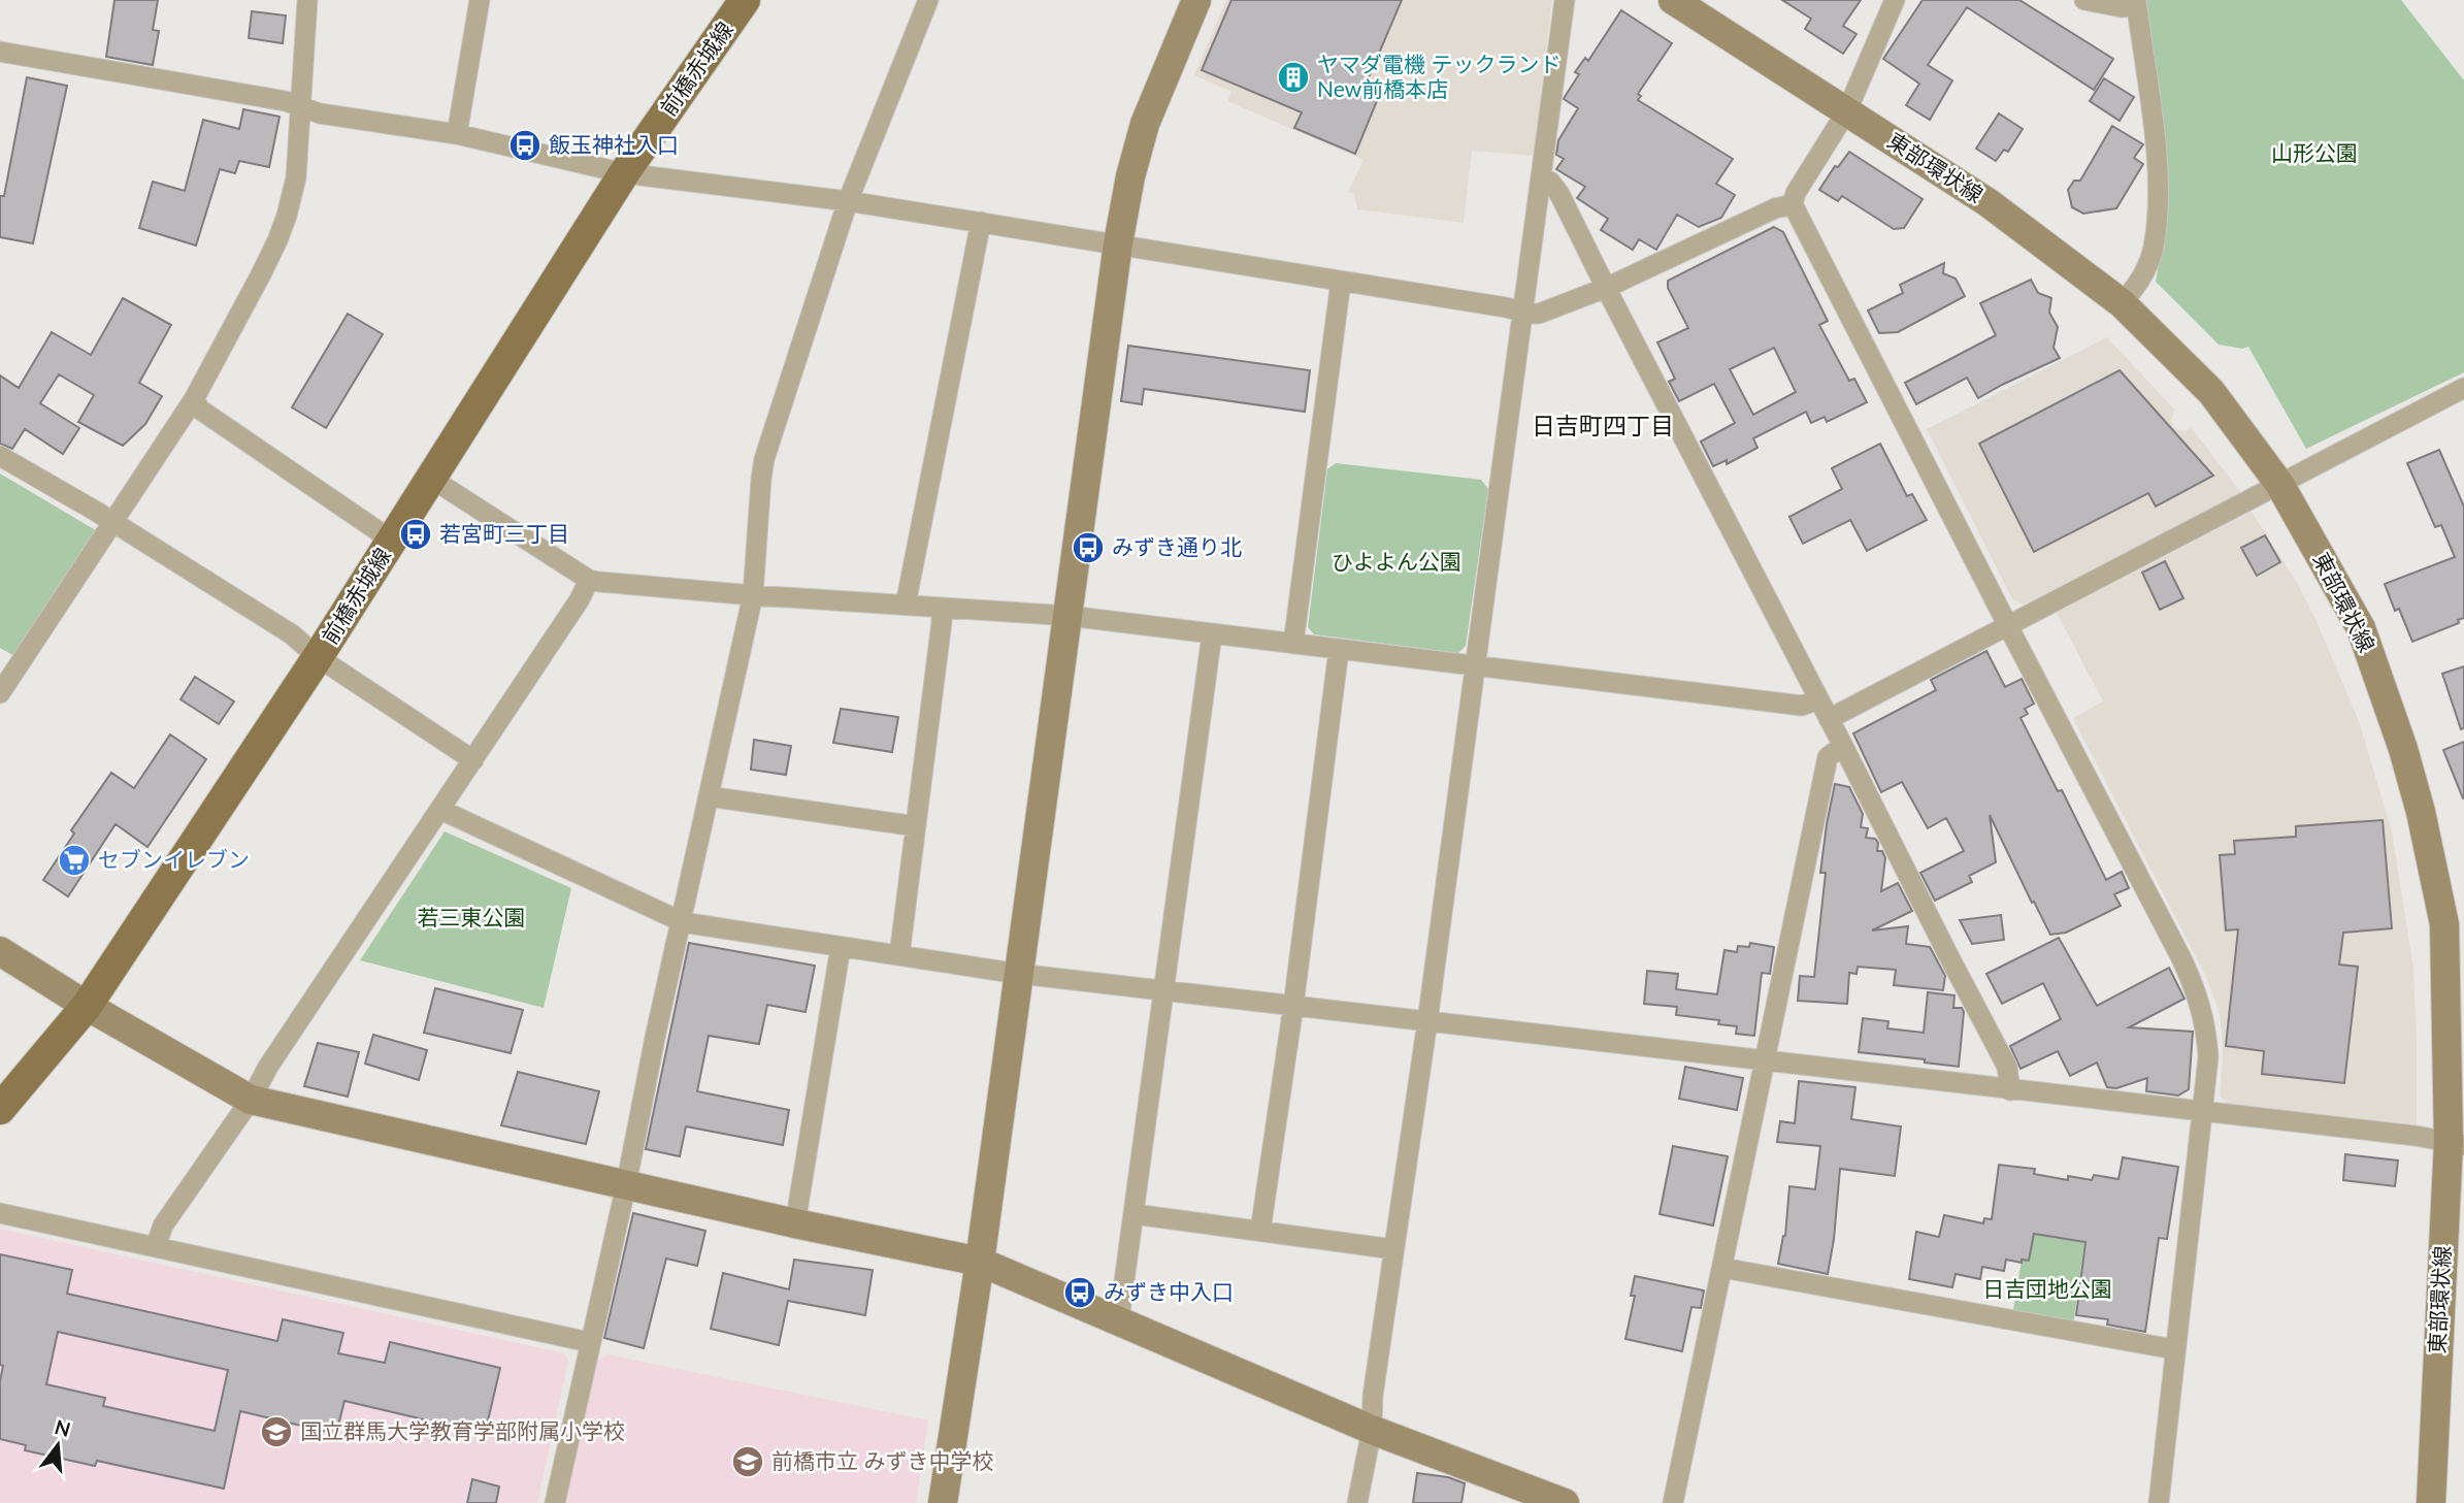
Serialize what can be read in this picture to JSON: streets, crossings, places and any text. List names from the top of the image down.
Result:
{
  "streets": {
    "main road": ["前橋赤城線"],
    "street": ["東部環状線"]
  },
  "districts": ["日吉町四丁目"],
  "parks": [
    "山形公園",
    "ひよよん公園",
    "若三東公園",
    "日吉団地公園"
  ],
  "places": {
    "building": ["ヤマダ電機 テックランド New前橋本店"],
    "bus stop": [
      "飯玉神社入口",
      "若宮町三丁目",
      "みずき通り北",
      "みずき中入口"
    ],
    "supermarket": ["セブンイレブン"],
    "school or university": ["国立群馬大学教育学部附属小学校", "前橋市立 みずき中学校"]
  },
  "north": "top"
}
